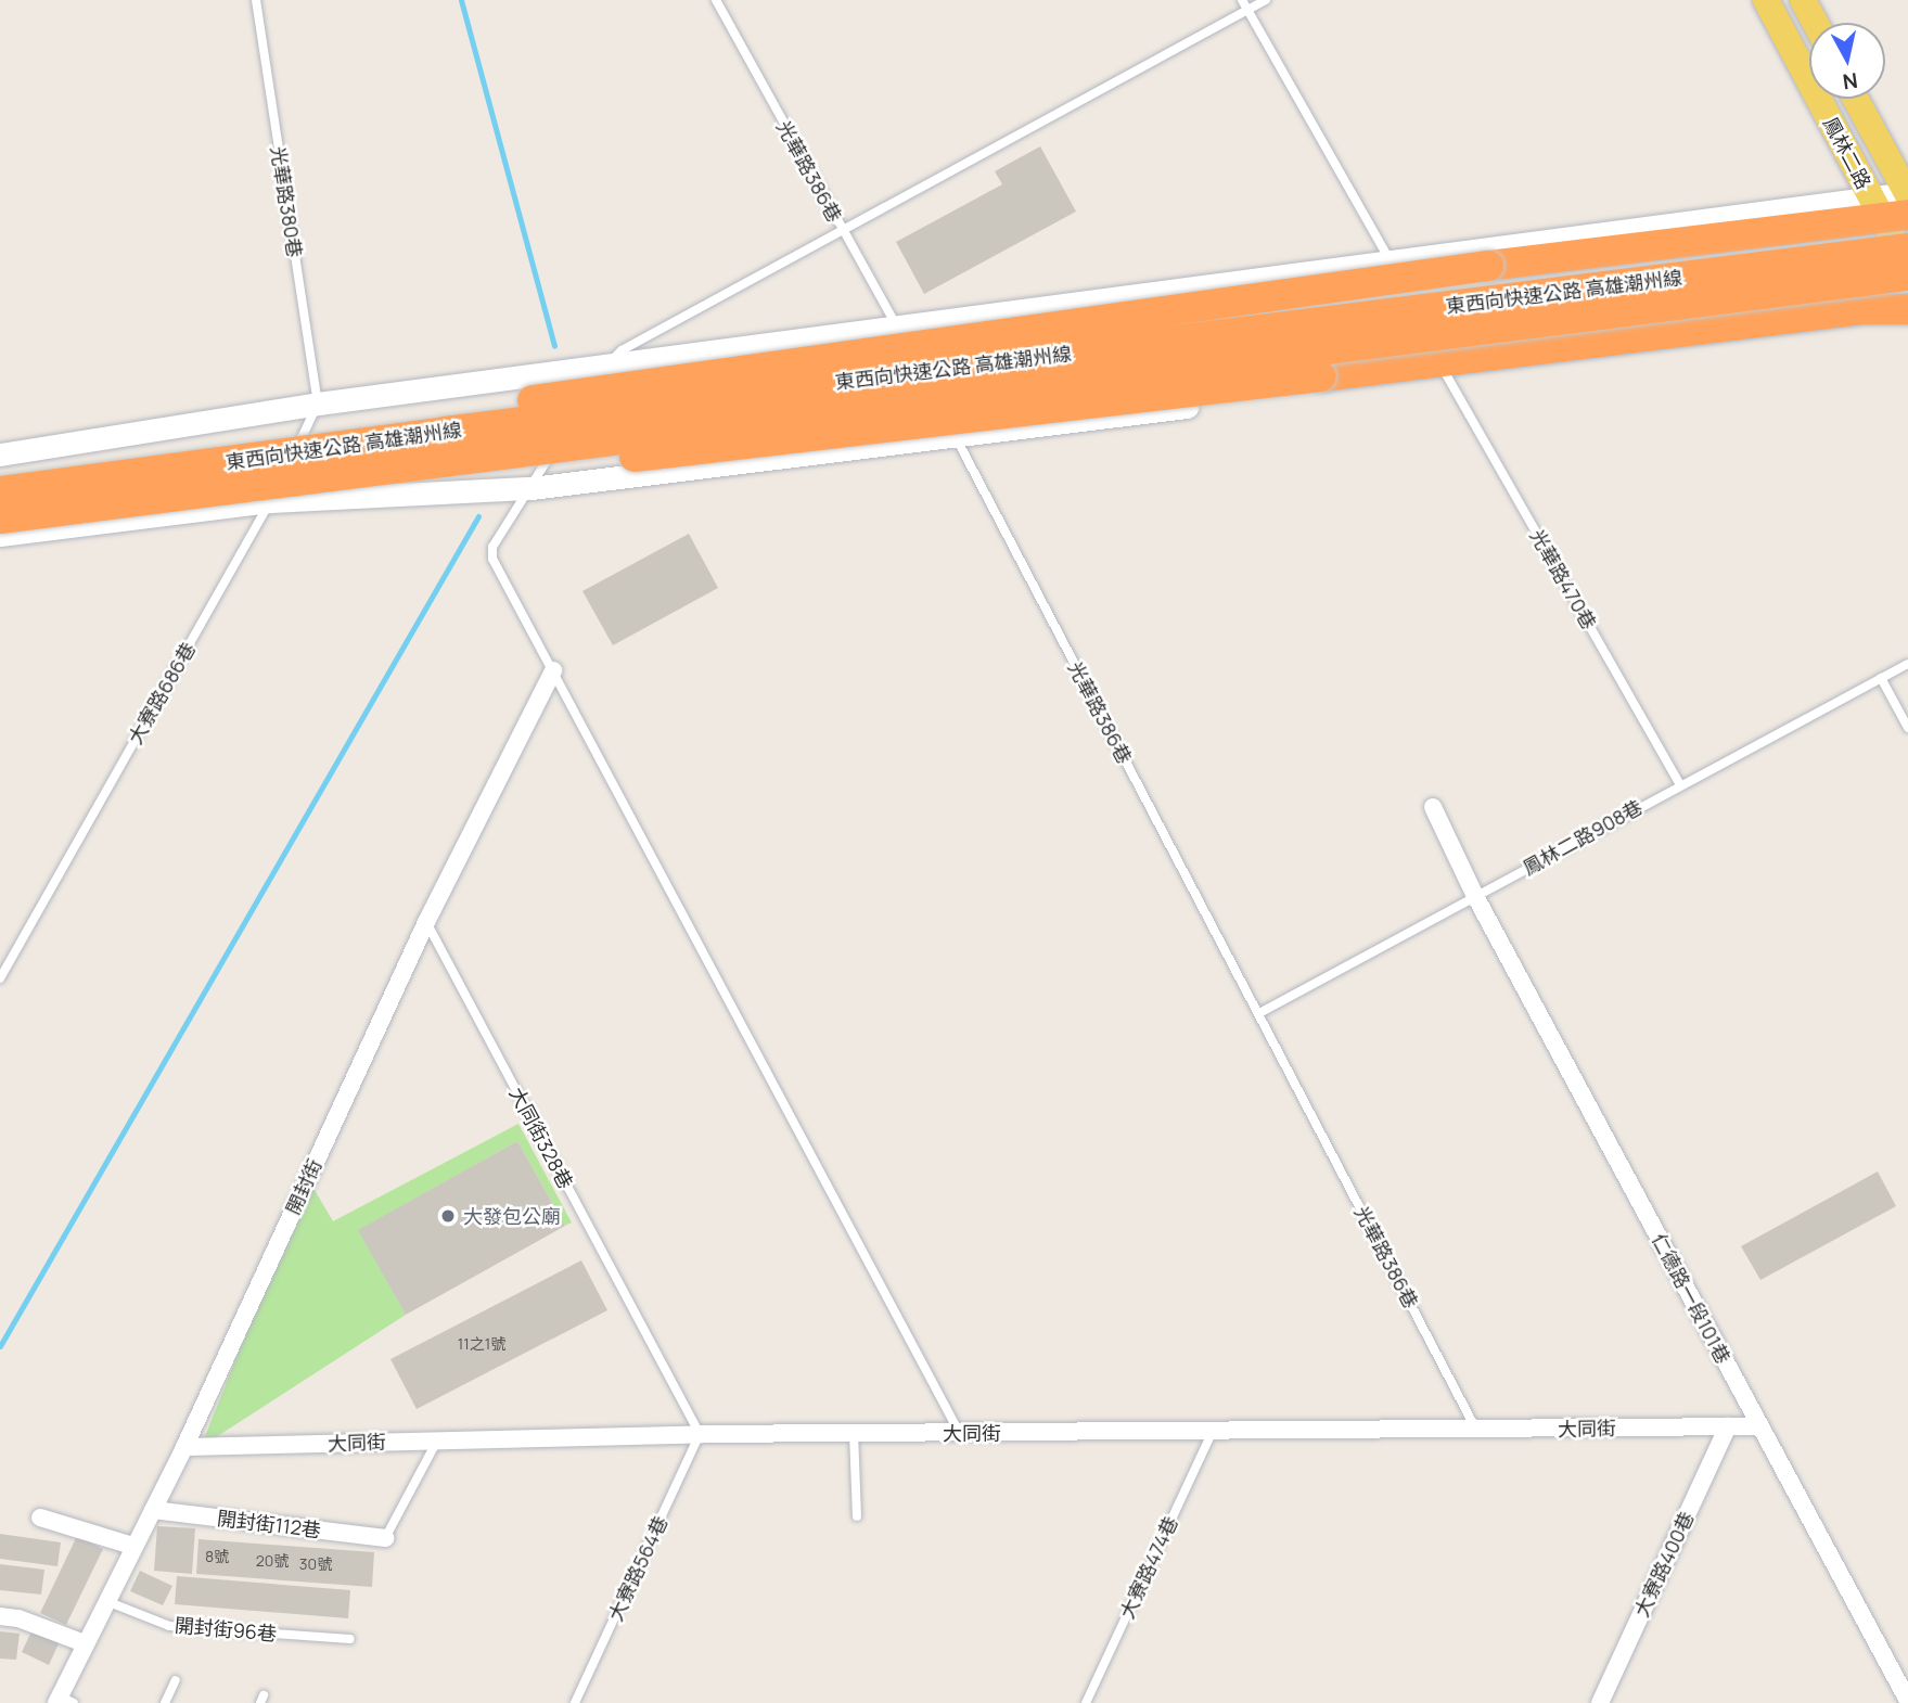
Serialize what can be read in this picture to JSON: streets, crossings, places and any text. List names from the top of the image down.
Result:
{
  "streets": {
    "highway": ["東西向快速公路 高雄潮州線"],
    "main road": ["鳳林二路"],
    "street": [
      "開封街",
      "仁德路一段101巷",
      "大同街",
      "開封街112巷",
      "大寮路400巷"
    ],
    "lane": [
      "光華路386巷",
      "光華路380巷",
      "光華路470巷",
      "大寮路686巷",
      "鳳林二路908巷",
      "大同街328巷",
      "大寮路474巷",
      "大寮路564巷",
      "開封街96巷"
    ]
  },
  "crossings": [
    ["光華路386巷", "鳳林二路908巷"],
    ["光華路386巷", "大同街"],
    ["光華路380巷", "大寮路686巷"],
    ["東西向快速公路 高雄潮州線", "大寮路686巷"],
    ["光華路470巷", "鳳林二路908巷"],
    ["鳳林二路908巷", "仁德路一段101巷"],
    ["大同街328巷", "開封街"],
    ["大同街328巷", "大同街"],
    ["大同街328巷", "大寮路564巷"],
    ["開封街", "大同街"],
    ["開封街", "開封街112巷"],
    ["開封街", "開封街96巷"],
    ["仁德路一段101巷", "大同街"],
    ["大同街", "大寮路400巷"],
    ["大同街", "大寮路474巷"],
    ["大同街", "大寮路564巷"]
  ],
  "places": ["大發包公廟"],
  "house_numbers": [
    "11之1號",
    "8號",
    "20號",
    "30號"
  ],
  "north": "bottom"
}
